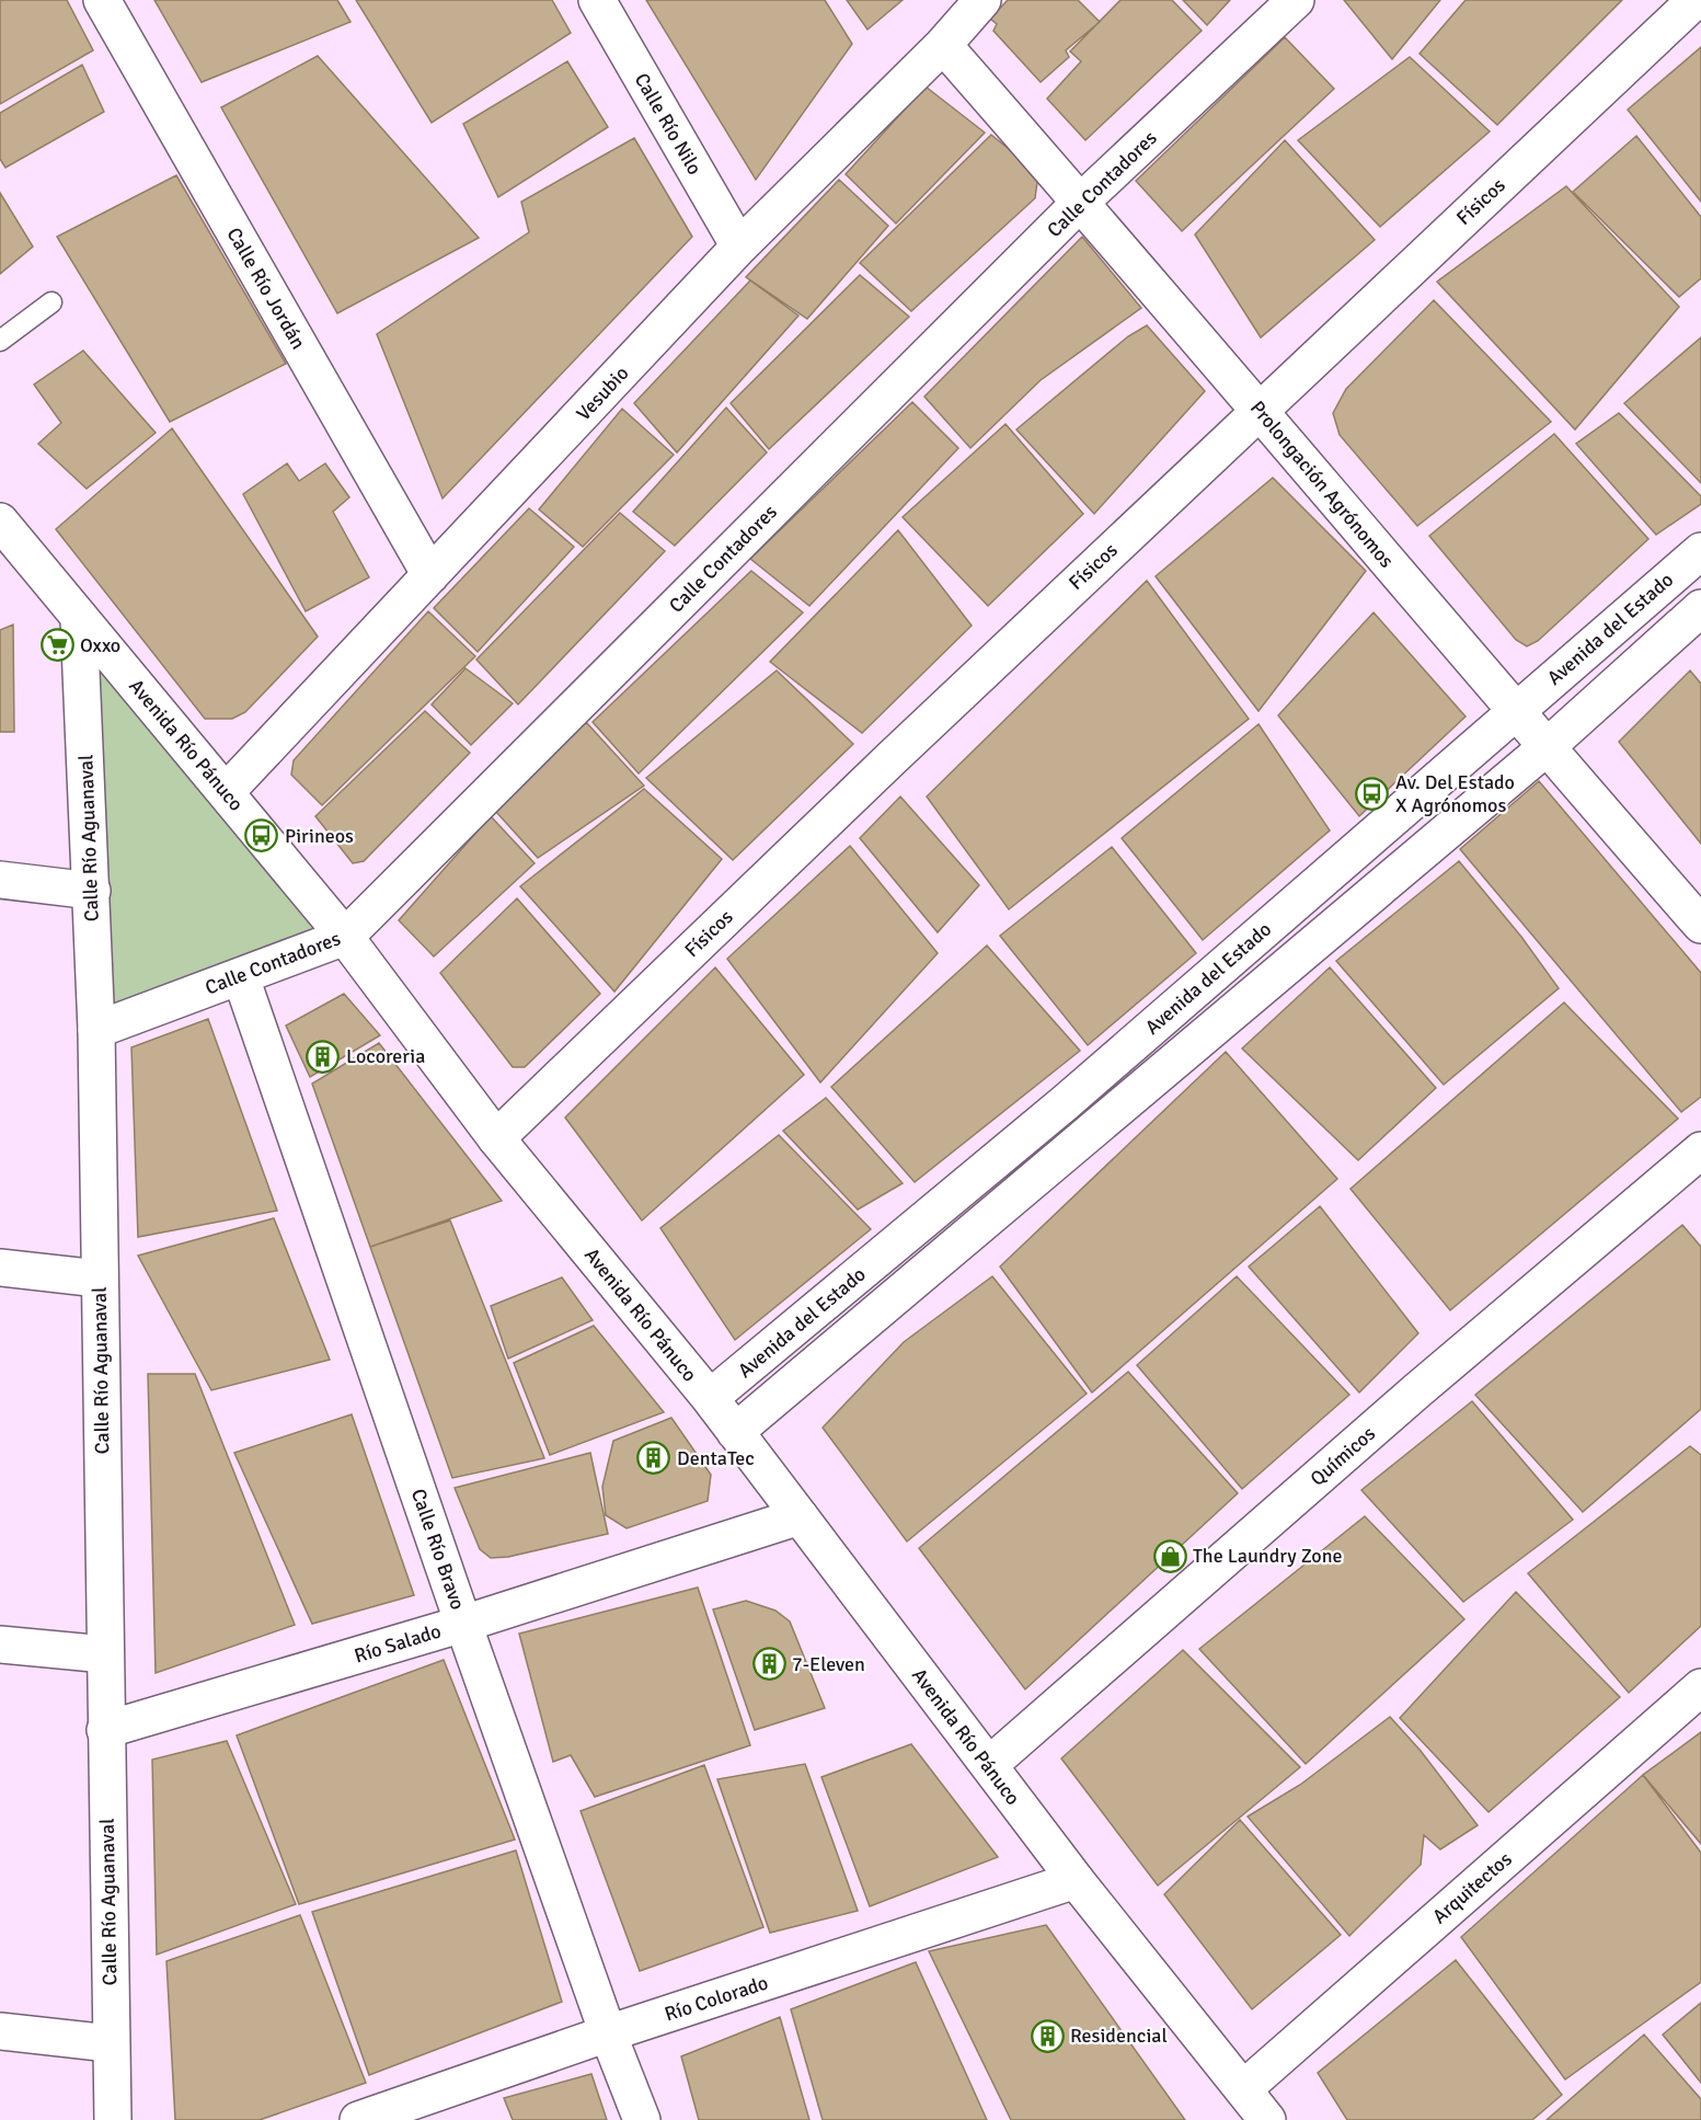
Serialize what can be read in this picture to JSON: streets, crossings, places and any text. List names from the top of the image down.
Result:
{
  "streets": {
    "street": [
      "Calle Río Nilo",
      "Calle Contadores",
      "Físicos",
      "Calle Río Jordán",
      "Vesubio",
      "Prolongación Agrónomos",
      "Avenida del Estado",
      "Avenida Río Pánuco",
      "Calle Río Aguanaval",
      "Químicos",
      "Calle Río Bravo",
      "Río Salado",
      "Arquitectos",
      "Río Colorado"
    ]
  },
  "crossings": [
    ["Calle Río Nilo", "Vesubio"],
    ["Calle Contadores", "Prolongación Agrónomos"],
    ["Calle Contadores", "Avenida Río Pánuco"],
    ["Calle Contadores", "Calle Río Aguanaval"],
    ["Calle Contadores", "Calle Río Bravo"],
    ["Físicos", "Prolongación Agrónomos"],
    ["Físicos", "Avenida Río Pánuco"],
    ["Calle Río Jordán", "Vesubio"],
    ["Vesubio", "Prolongación Agrónomos"],
    ["Vesubio", "Avenida Río Pánuco"],
    ["Prolongación Agrónomos", "Avenida del Estado"],
    ["Avenida del Estado", "Avenida Río Pánuco"],
    ["Avenida Río Pánuco", "Calle Río Aguanaval"],
    ["Avenida Río Pánuco", "Químicos"],
    ["Avenida Río Pánuco", "Río Salado"],
    ["Avenida Río Pánuco", "Arquitectos"],
    ["Avenida Río Pánuco", "Río Colorado"],
    ["Calle Río Aguanaval", "Río Salado"],
    ["Calle Río Bravo", "Río Salado"],
    ["Calle Río Bravo", "Río Colorado"]
  ],
  "places": {
    "supermarket": ["Oxxo"],
    "bus stop": ["Av. Del Estado X Agrónomos", "Pirineos"],
    "building": [
      "Locoreria",
      "DentaTec",
      "7-Eleven",
      "Residencial"
    ],
    "shop": ["The Laundry Zone"]
  }
}
